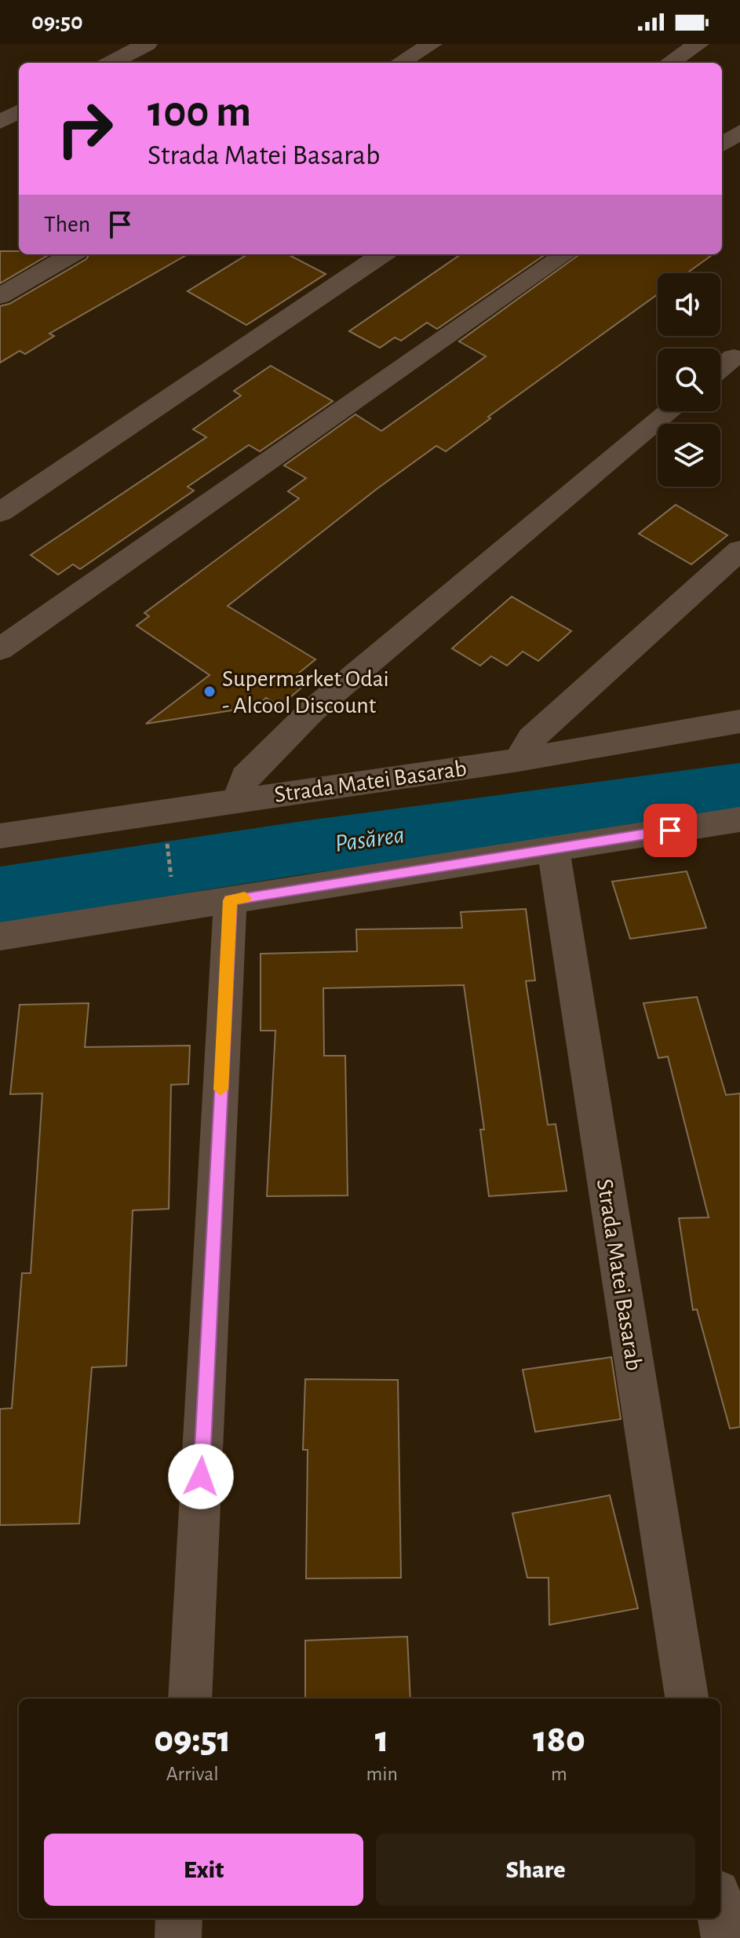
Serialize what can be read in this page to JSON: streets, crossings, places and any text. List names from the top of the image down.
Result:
{
  "streets": {
    "street": ["Strada Matei Basarab"]
  },
  "water": ["Pasărea"],
  "places": ["Supermarket Odai - Alcool Discount"],
  "page": {
    "status": "09:50",
    "turn": ["100 m", "Strada Matei Basarab"],
    "then": "Then",
    "eta": [
      "09:51",
      "Arrival",
      "1",
      "min",
      "180",
      "m"
    ],
    "buttons": ["Exit", "Share"]
  }
}
